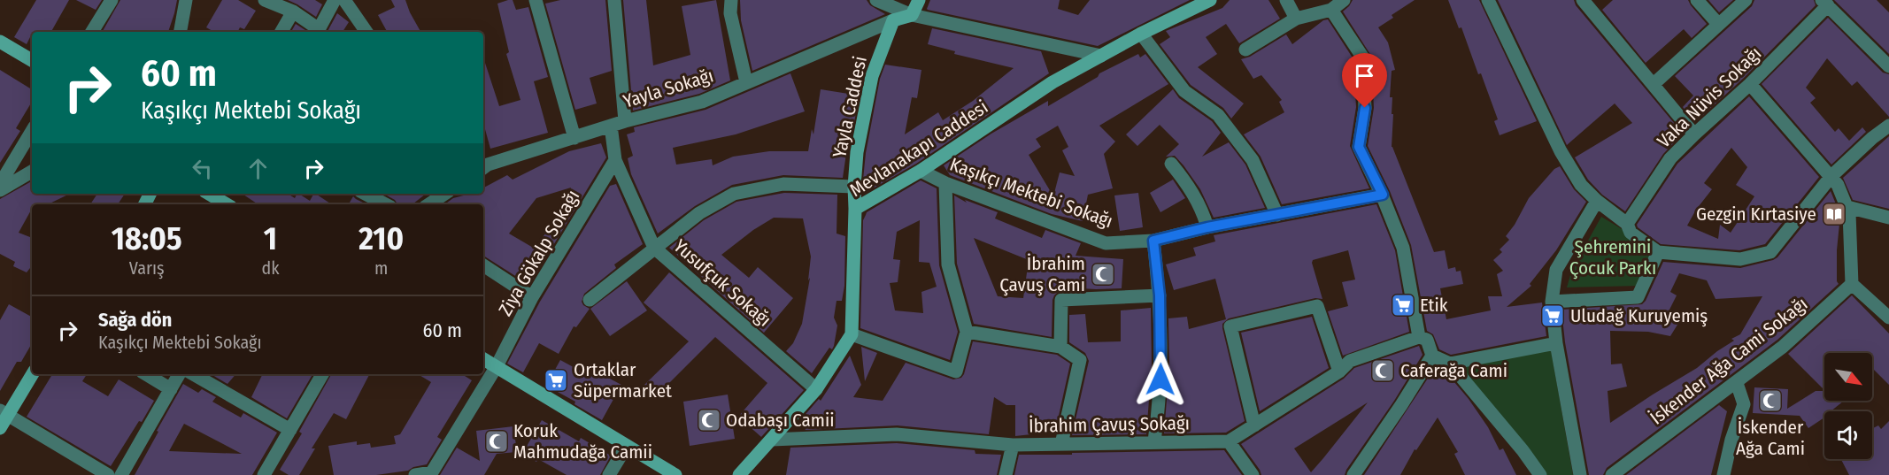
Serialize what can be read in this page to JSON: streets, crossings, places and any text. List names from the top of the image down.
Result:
{
  "streets": {
    "street": [
      "Yayla Sokağı",
      "Vaka Nüvis Sokağı",
      "Yayla Caddesi",
      "Mevlanakapı Caddesi",
      "Kaşıkçı Mektebi Sokağı",
      "Ziya Gökalp Sokağı",
      "Yusufçuk Sokağı",
      "İskender Ağa Cami Sokağı",
      "İbrahim Çavuş Sokağı"
    ]
  },
  "crossings": [
    ["Yayla Sokağı", "Yayla Caddesi"],
    ["Yayla Sokağı", "Yusufçuk Sokağı"],
    ["Yayla Caddesi", "Mevlanakapı Caddesi"],
    ["Mevlanakapı Caddesi", "Kaşıkçı Mektebi Sokağı"],
    ["Ziya Gökalp Sokağı", "Yusufçuk Sokağı"]
  ],
  "parks": ["Şehremini Çocuk Parkı"],
  "places": {
    "library": ["Gezgin Kırtasiye"],
    "mosque": [
      "İbrahim Çavuş Cami",
      "Caferağa Cami",
      "İskender Ağa Cami",
      "Odabaşı Camii",
      "Koruk Mahmudağa Camii"
    ],
    "supermarket": ["Etik", "Uludağ Kuruyemiş", "Ortaklar Süpermarket"]
  },
  "north": "bottom right",
  "page": {
    "turn": ["60 m", "Kaşıkçı Mektebi Sokağı"],
    "eta": [
      "18:05",
      "Varış",
      "1",
      "dk",
      "210",
      "m"
    ],
    "list": [
      {
        "name": "Sağa dön",
        "note": "Kaşıkçı Mektebi Sokağı",
        "value": "60 m"
      }
    ]
  }
}
